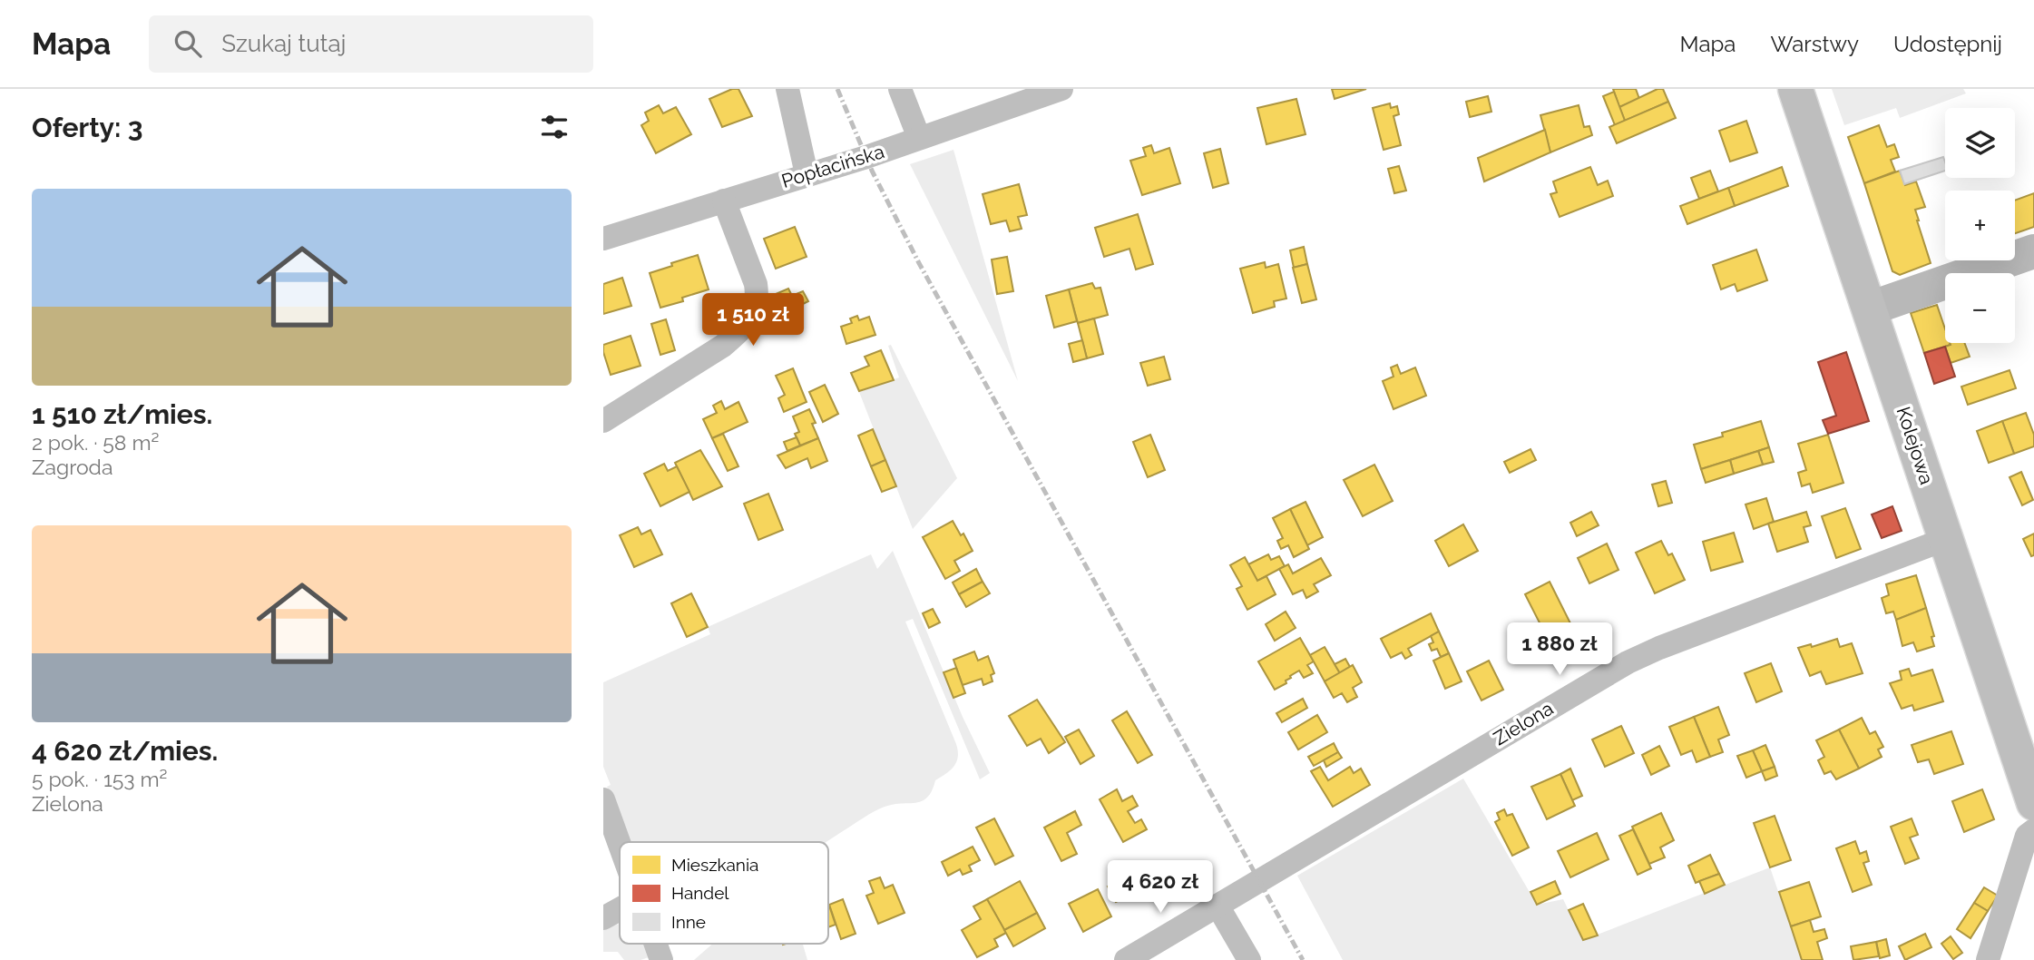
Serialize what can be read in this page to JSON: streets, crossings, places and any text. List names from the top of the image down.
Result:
{
  "streets": {
    "main road": ["Kolejowa"],
    "street": ["Popłacińska", "Zielona"]
  },
  "crossings": [
    ["Kolejowa", "Zielona"]
  ],
  "legend": ["Mieszkania", "Handel", "Inne"],
  "page": {
    "header": "Mapa",
    "search": "Szukaj tutaj",
    "nav": ["Mapa", "Warstwy", "Udostępnij"],
    "heading": "Oferty: 3",
    "map_buttons": ["+", "−"],
    "list": [
      {
        "name": "1 510 zł/mies.",
        "note": "2 pok. · 58 m² · Zagroda"
      },
      {
        "name": "4 620 zł/mies.",
        "note": "5 pok. · 153 m² · Zielona"
      }
    ],
    "price": ["1 510 zł", "1 880 zł", "4 620 zł"]
  }
}
